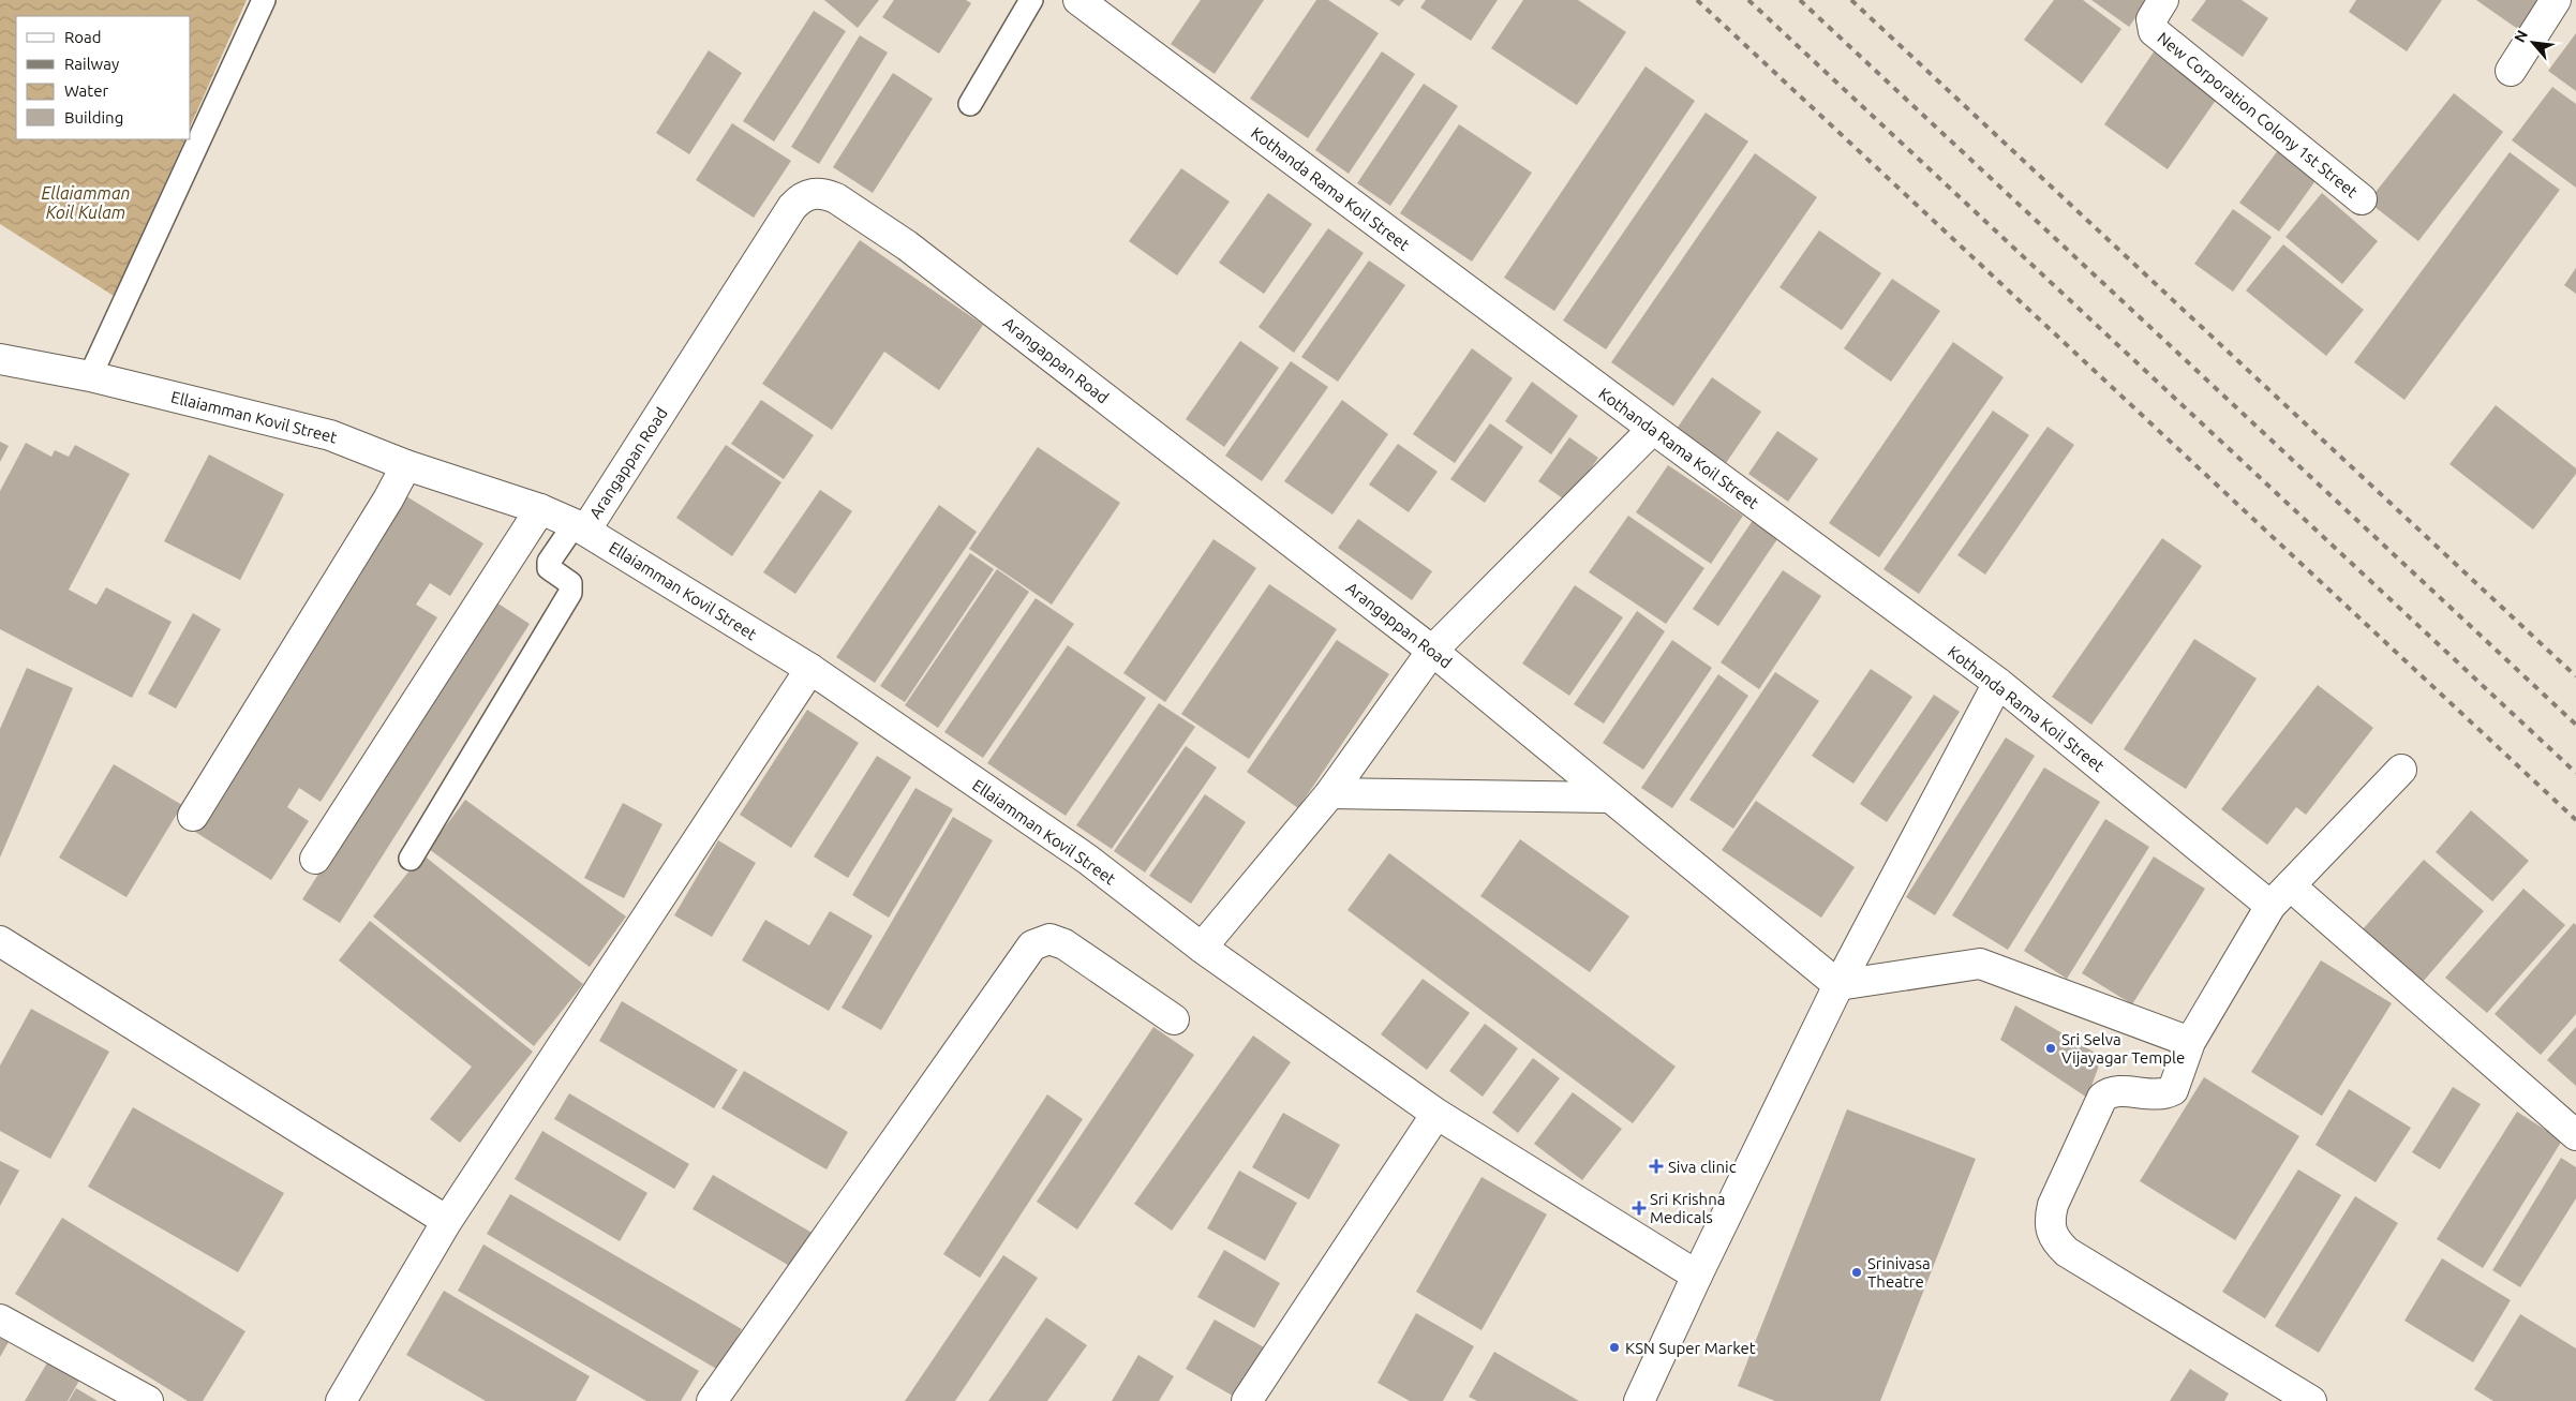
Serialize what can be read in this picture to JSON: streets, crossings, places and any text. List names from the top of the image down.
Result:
{
  "streets": {
    "street": [
      "New Corporation Colony 1st Street",
      "Kothanda Rama Koil Street",
      "Arangappan Road",
      "Ellaiamman Kovil Street"
    ]
  },
  "crossings": [
    ["Arangappan Road", "Ellaiamman Kovil Street"]
  ],
  "water": ["Ellaiamman Koil Kulam"],
  "places": {
    "other": ["Sri Selva Vijayagar Temple", "Srinivasa Theatre", "KSN Super Market"],
    "health": ["Siva clinic", "Sri Krishna Medicals"]
  },
  "legend": [
    "Road",
    "Railway",
    "Water",
    "Building"
  ],
  "north": "top left"
}
